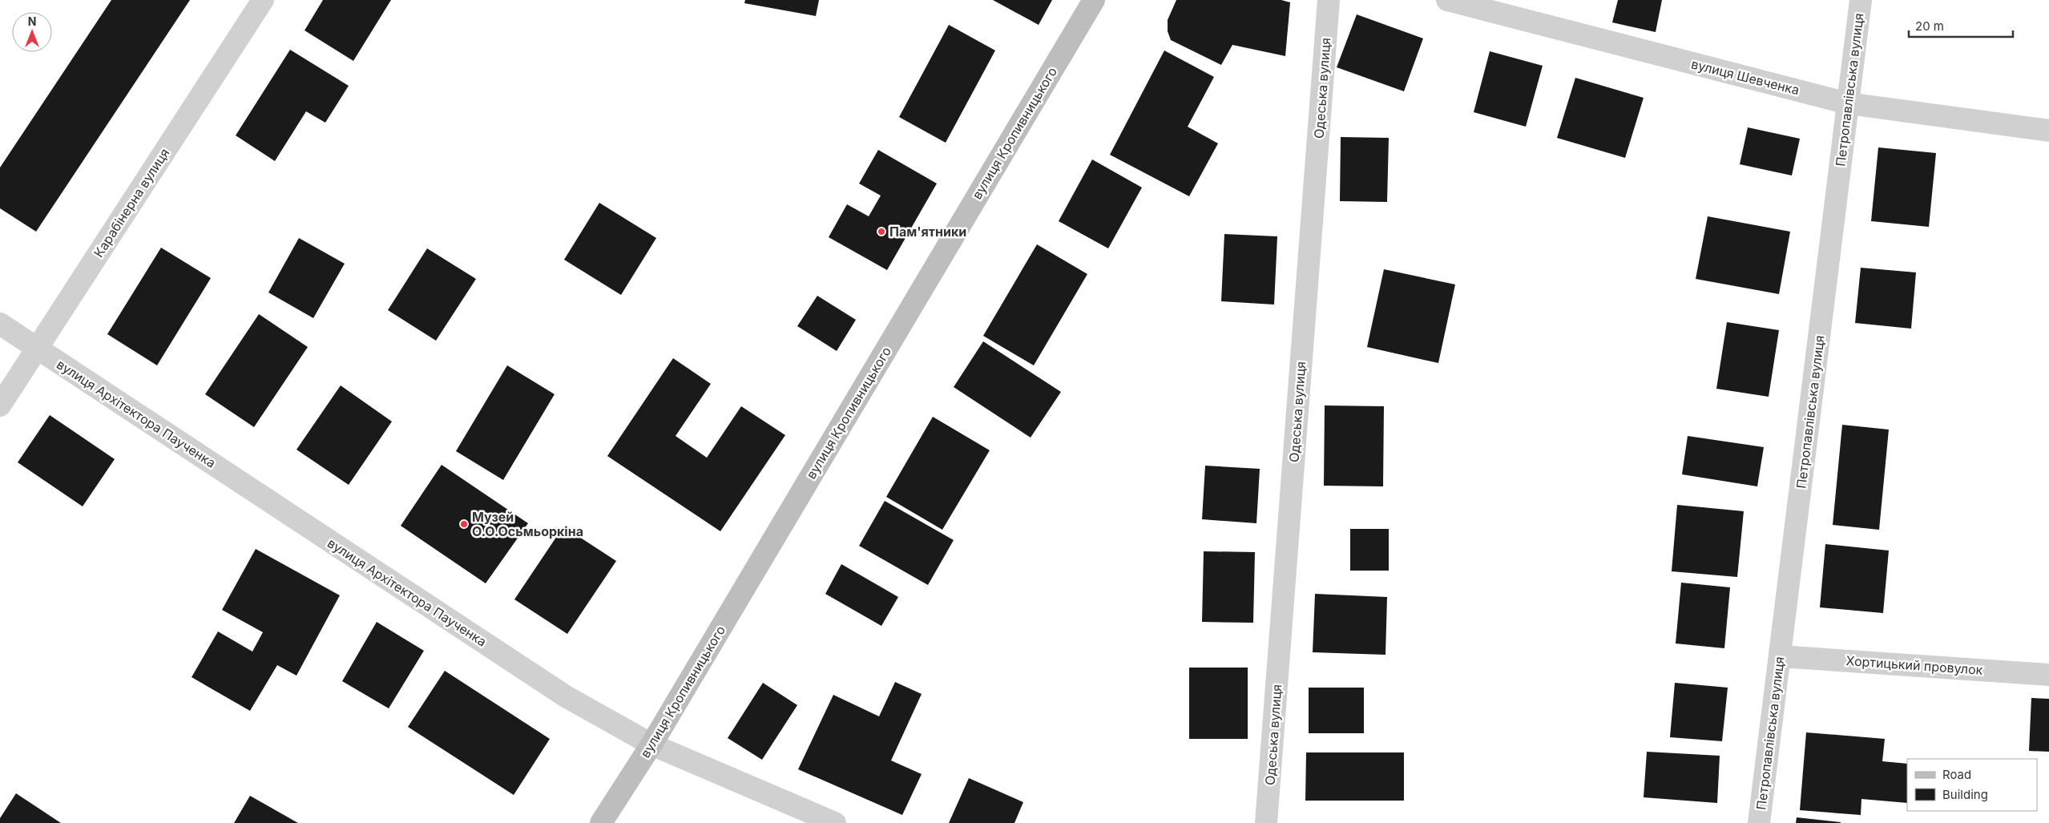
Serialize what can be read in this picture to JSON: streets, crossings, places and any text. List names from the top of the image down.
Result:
{
  "streets": {
    "main road": ["вулиця Кропивницького"],
    "street": [
      "вулиця Шевченка",
      "Одеська вулиця",
      "Петропавлівська вулиця",
      "Карабінерна вулиця",
      "вулиця Архітектора Паученка",
      "Хортицький провулок"
    ]
  },
  "crossings": [
    ["вулиця Шевченка", "Петропавлівська вулиця"],
    ["Петропавлівська вулиця", "Хортицький провулок"],
    ["вулиця Кропивницького", "вулиця Архітектора Паученка"],
    ["Карабінерна вулиця", "вулиця Архітектора Паученка"]
  ],
  "places": ["Пам'ятники", "Музей О.О.Осьмьоркіна"],
  "legend": ["Road", "Building"],
  "scale_bar": "20 m",
  "north": "top"
}
